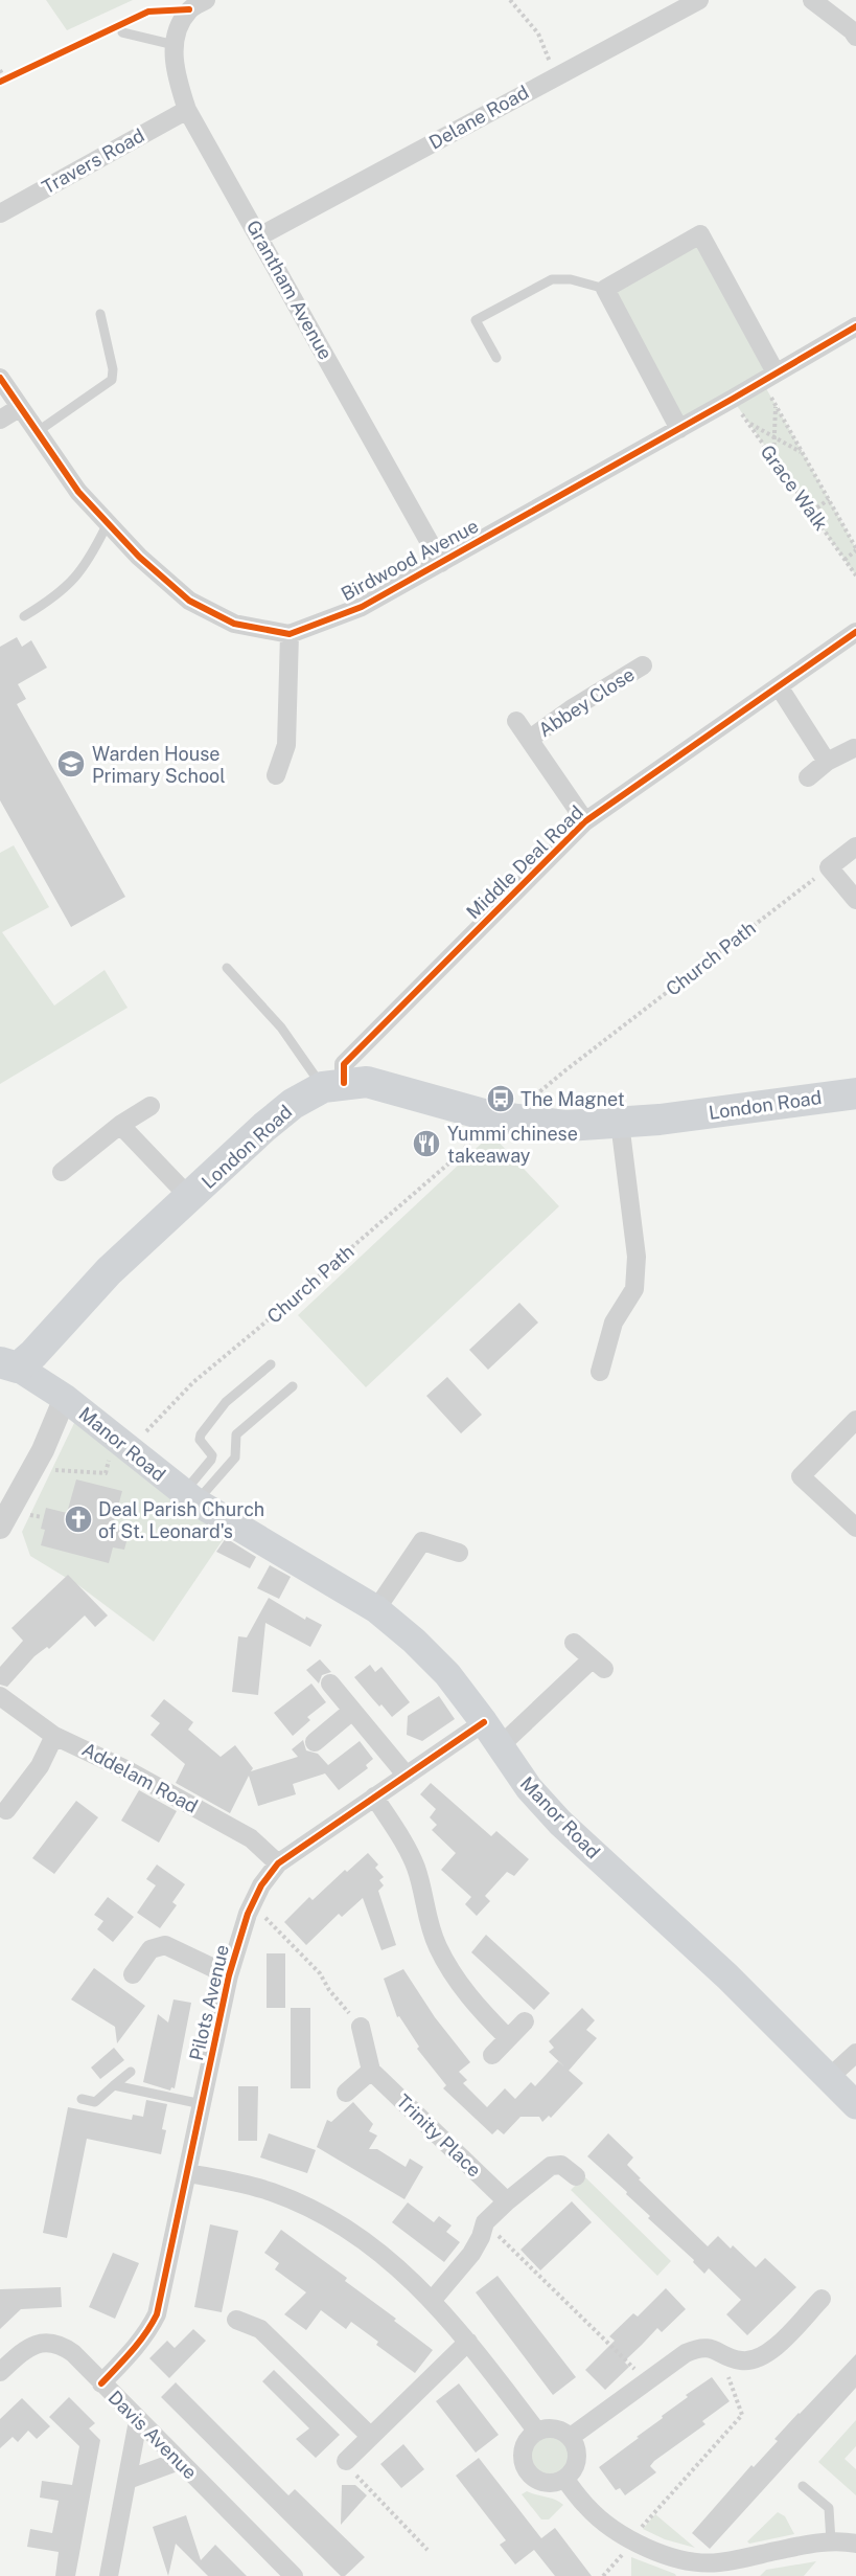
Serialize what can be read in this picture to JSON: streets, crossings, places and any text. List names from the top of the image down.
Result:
{
  "streets": {
    "main road": ["London Road", "Manor Road"],
    "street": [
      "Delane Road",
      "Travers Road",
      "Grantham Avenue",
      "Birdwood Avenue",
      "Abbey Close",
      "Middle Deal Road",
      "Addelam Road",
      "Pilots Avenue",
      "Trinity Place",
      "Davis Avenue"
    ],
    "path": ["Grace Walk", "Church Path"]
  },
  "crossings": [
    ["Delane Road", "Grantham Avenue"],
    ["Travers Road", "Grantham Avenue"],
    ["Grantham Avenue", "Birdwood Avenue"],
    ["Grace Walk", "Birdwood Avenue"],
    ["Abbey Close", "Middle Deal Road"],
    ["Middle Deal Road", "London Road"],
    ["Church Path", "London Road"],
    ["Church Path", "Manor Road"],
    ["London Road", "Manor Road"],
    ["Manor Road", "Pilots Avenue"],
    ["Addelam Road", "Pilots Avenue"],
    ["Pilots Avenue", "Davis Avenue"]
  ],
  "places": {
    "school or university": ["Warden House Primary School"],
    "bus stop": ["The Magnet"],
    "restaurant": ["Yummi chinese takeaway"],
    "church": ["Deal Parish Church of St. Leonard's"]
  }
}
